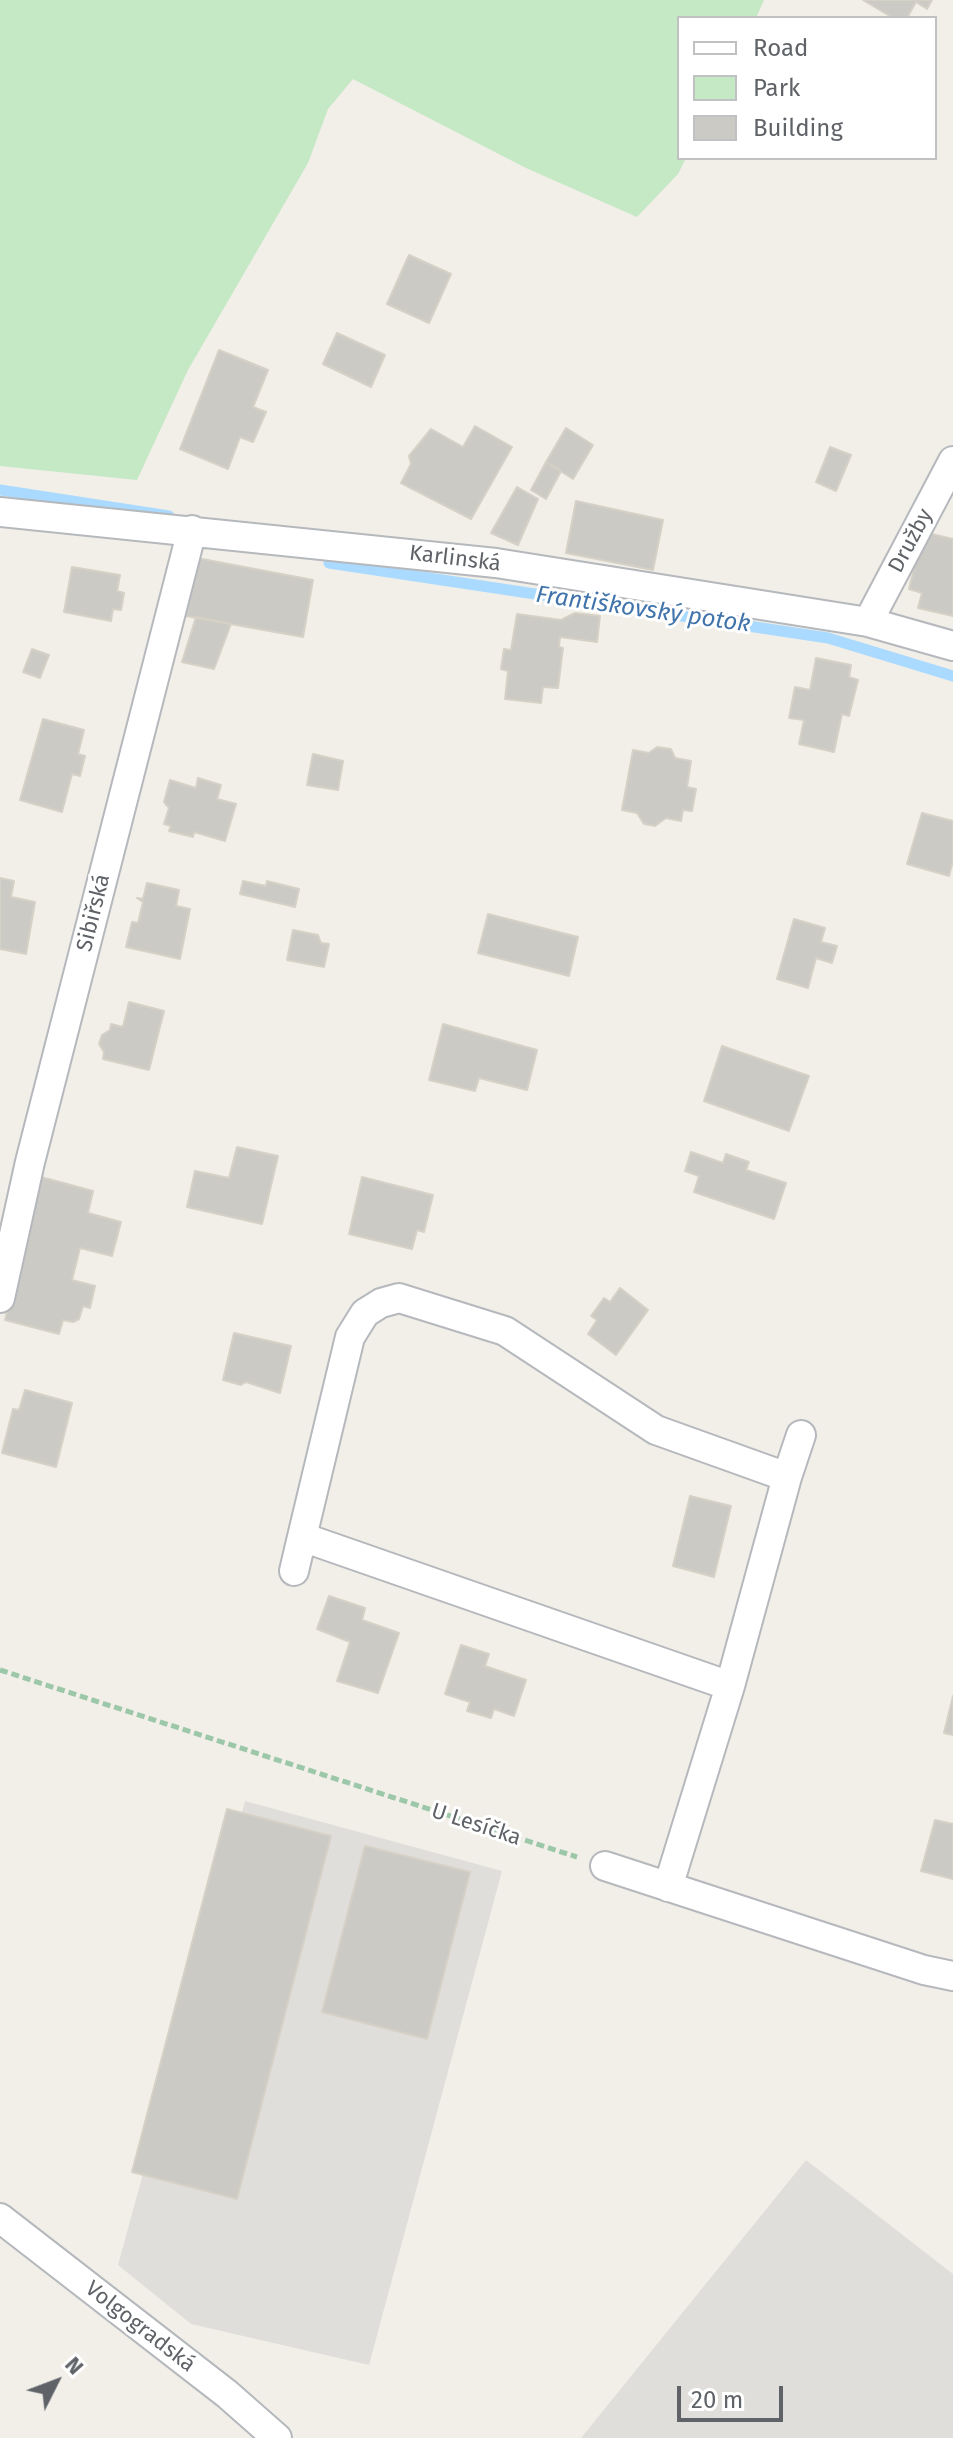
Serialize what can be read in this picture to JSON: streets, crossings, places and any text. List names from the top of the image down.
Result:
{
  "streets": {
    "street": [
      "Družby",
      "Karlinská",
      "Sibiřská",
      "Volgogradská"
    ],
    "path": ["U Lesíčka"]
  },
  "crossings": [
    ["Družby", "Karlinská"],
    ["Karlinská", "Sibiřská"]
  ],
  "water": ["Františkovský potok"],
  "legend": ["Road", "Park", "Building"],
  "scale_bar": "20 m",
  "north": "top right"
}
